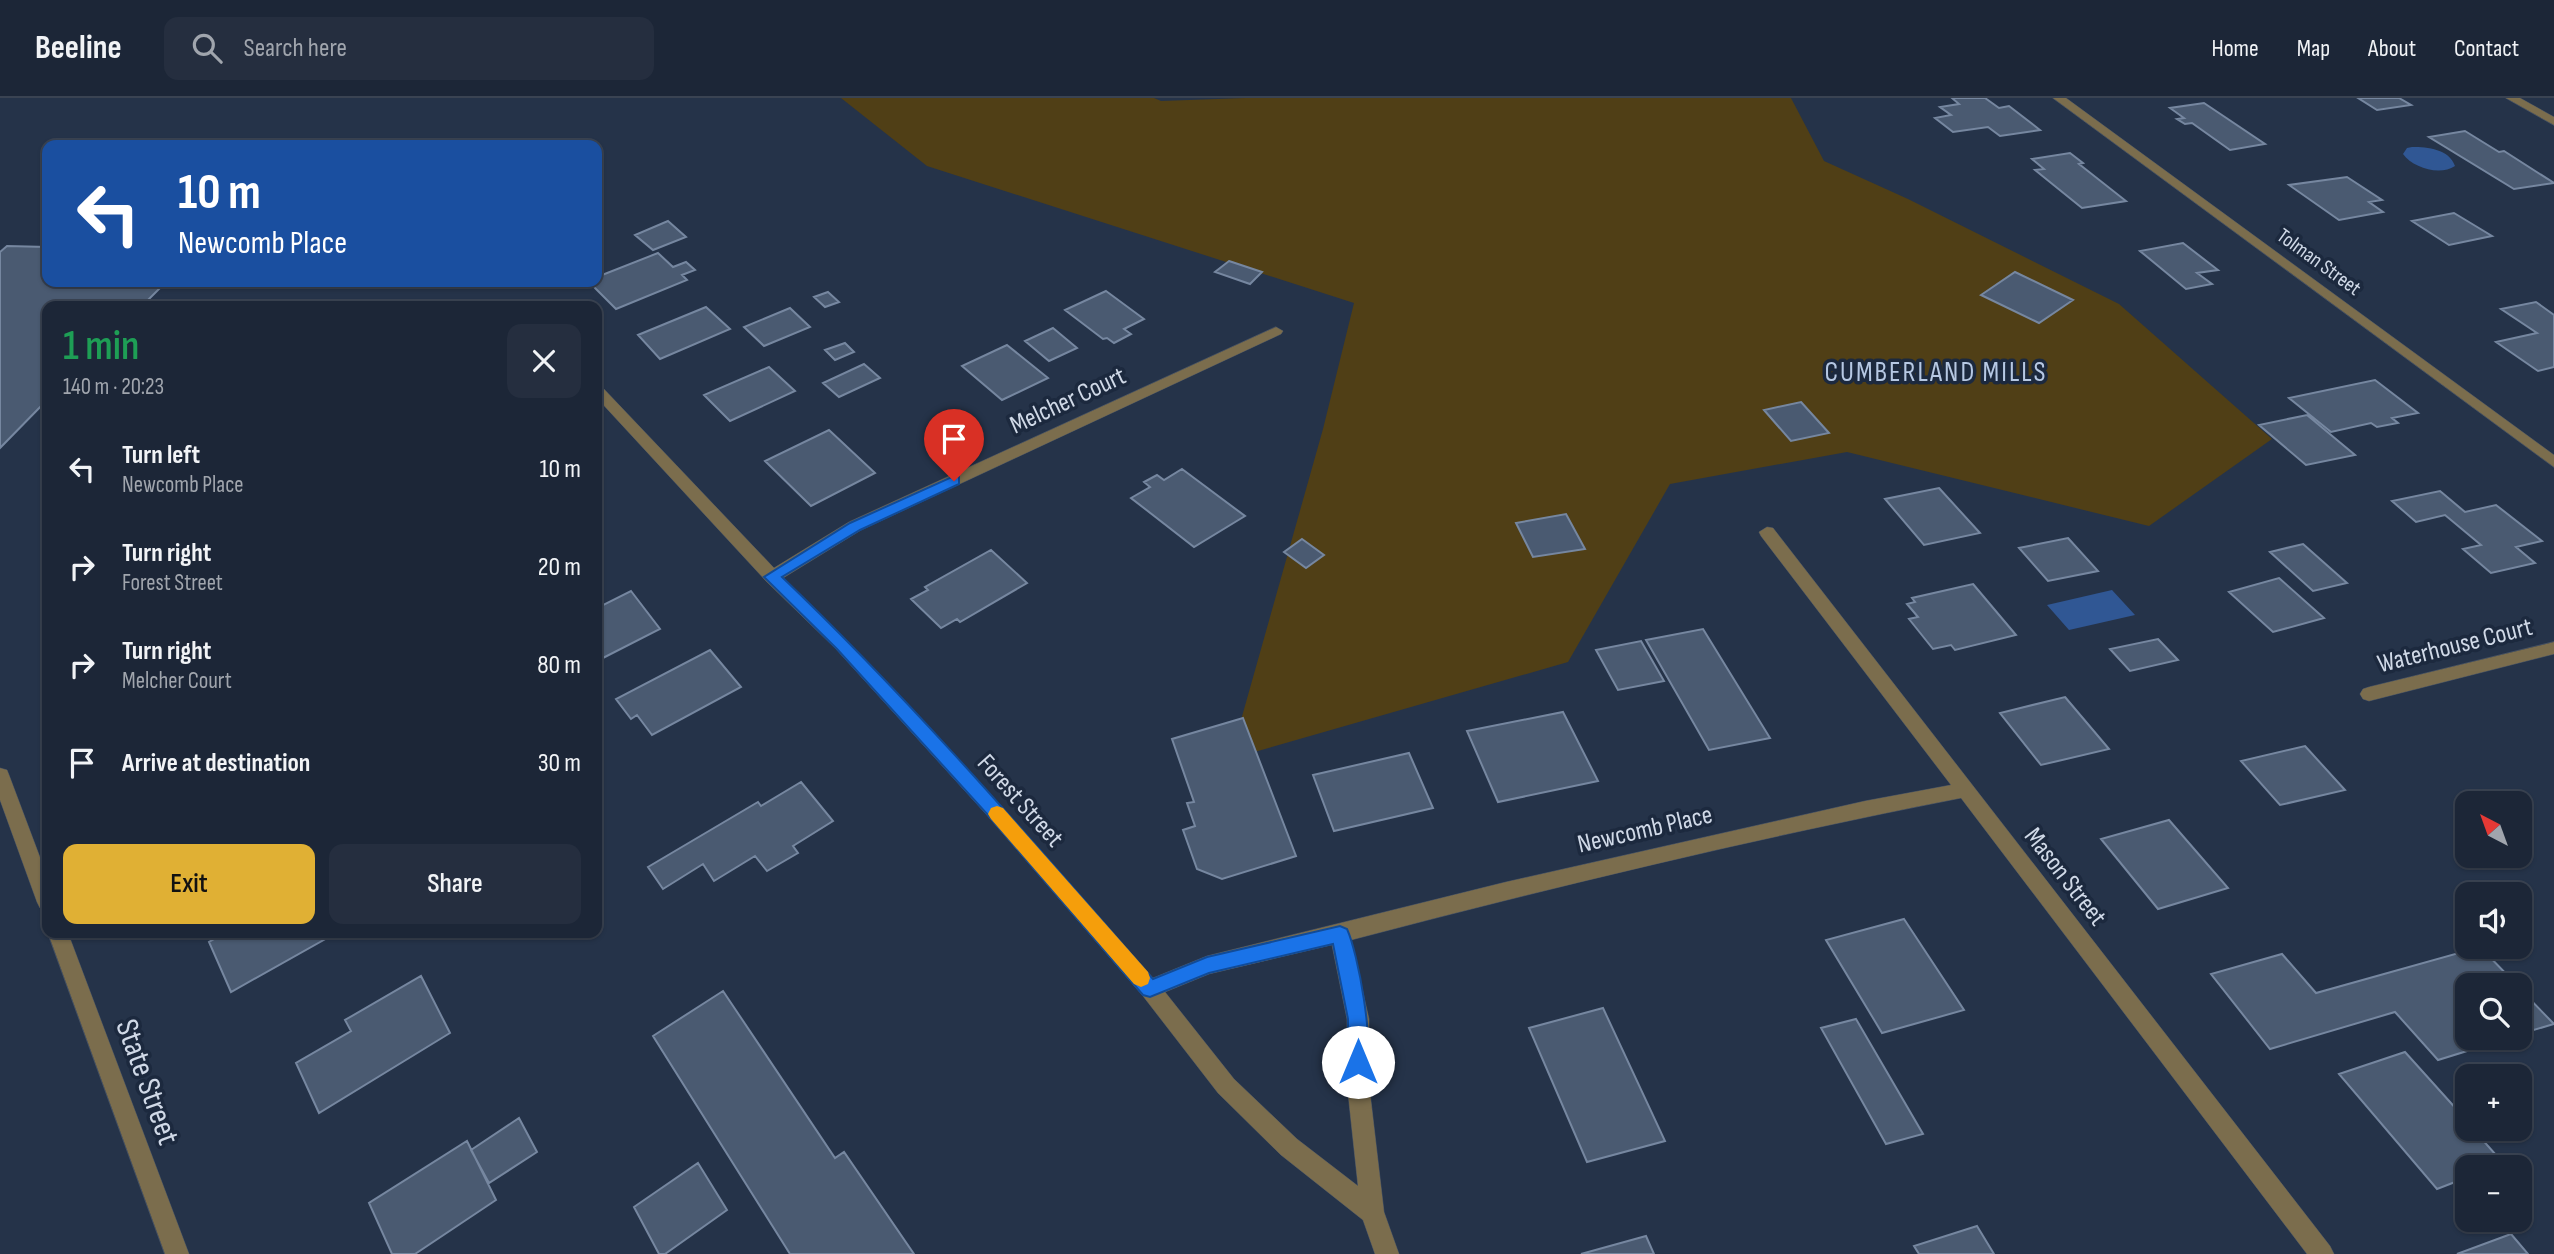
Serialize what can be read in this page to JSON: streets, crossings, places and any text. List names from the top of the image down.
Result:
{
  "streets": {
    "street": [
      "Tolman Street",
      "Melcher Court",
      "Waterhouse Court",
      "Forest Street",
      "Newcomb Place",
      "Mason Street",
      "State Street"
    ]
  },
  "crossings": [
    ["Melcher Court", "Forest Street"],
    ["Forest Street", "Newcomb Place"],
    ["Newcomb Place", "Mason Street"]
  ],
  "districts": ["CUMBERLAND MILLS"],
  "north": "top left",
  "page": {
    "header": "Beeline",
    "search": "Search here",
    "nav": [
      "Home",
      "Map",
      "About",
      "Contact"
    ],
    "turn": ["10 m", "Newcomb Place"],
    "heading": ["1 min", "140 m · 20:23"],
    "list": [
      {
        "name": "Turn left",
        "note": "Newcomb Place",
        "value": "10 m"
      },
      {
        "name": "Turn right",
        "note": "Forest Street",
        "value": "20 m"
      },
      {
        "name": "Turn right",
        "note": "Melcher Court",
        "value": "80 m"
      },
      {
        "name": "Arrive at destination",
        "value": "30 m"
      }
    ],
    "map_buttons": ["+", "−"],
    "buttons": ["Exit", "Share"]
  }
}
